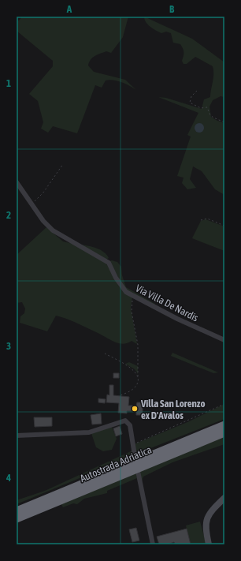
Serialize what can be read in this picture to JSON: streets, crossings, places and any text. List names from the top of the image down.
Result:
{
  "streets": {
    "highway": ["Autostrada Adriatica"],
    "street": ["Via Villa De Nardis"]
  },
  "places": ["Villa San Lorenzo ex D'Avalos"],
  "grid": {
    "columns": ["A", "B"],
    "rows": [
      "1",
      "2",
      "3",
      "4"
    ]
  }
}
